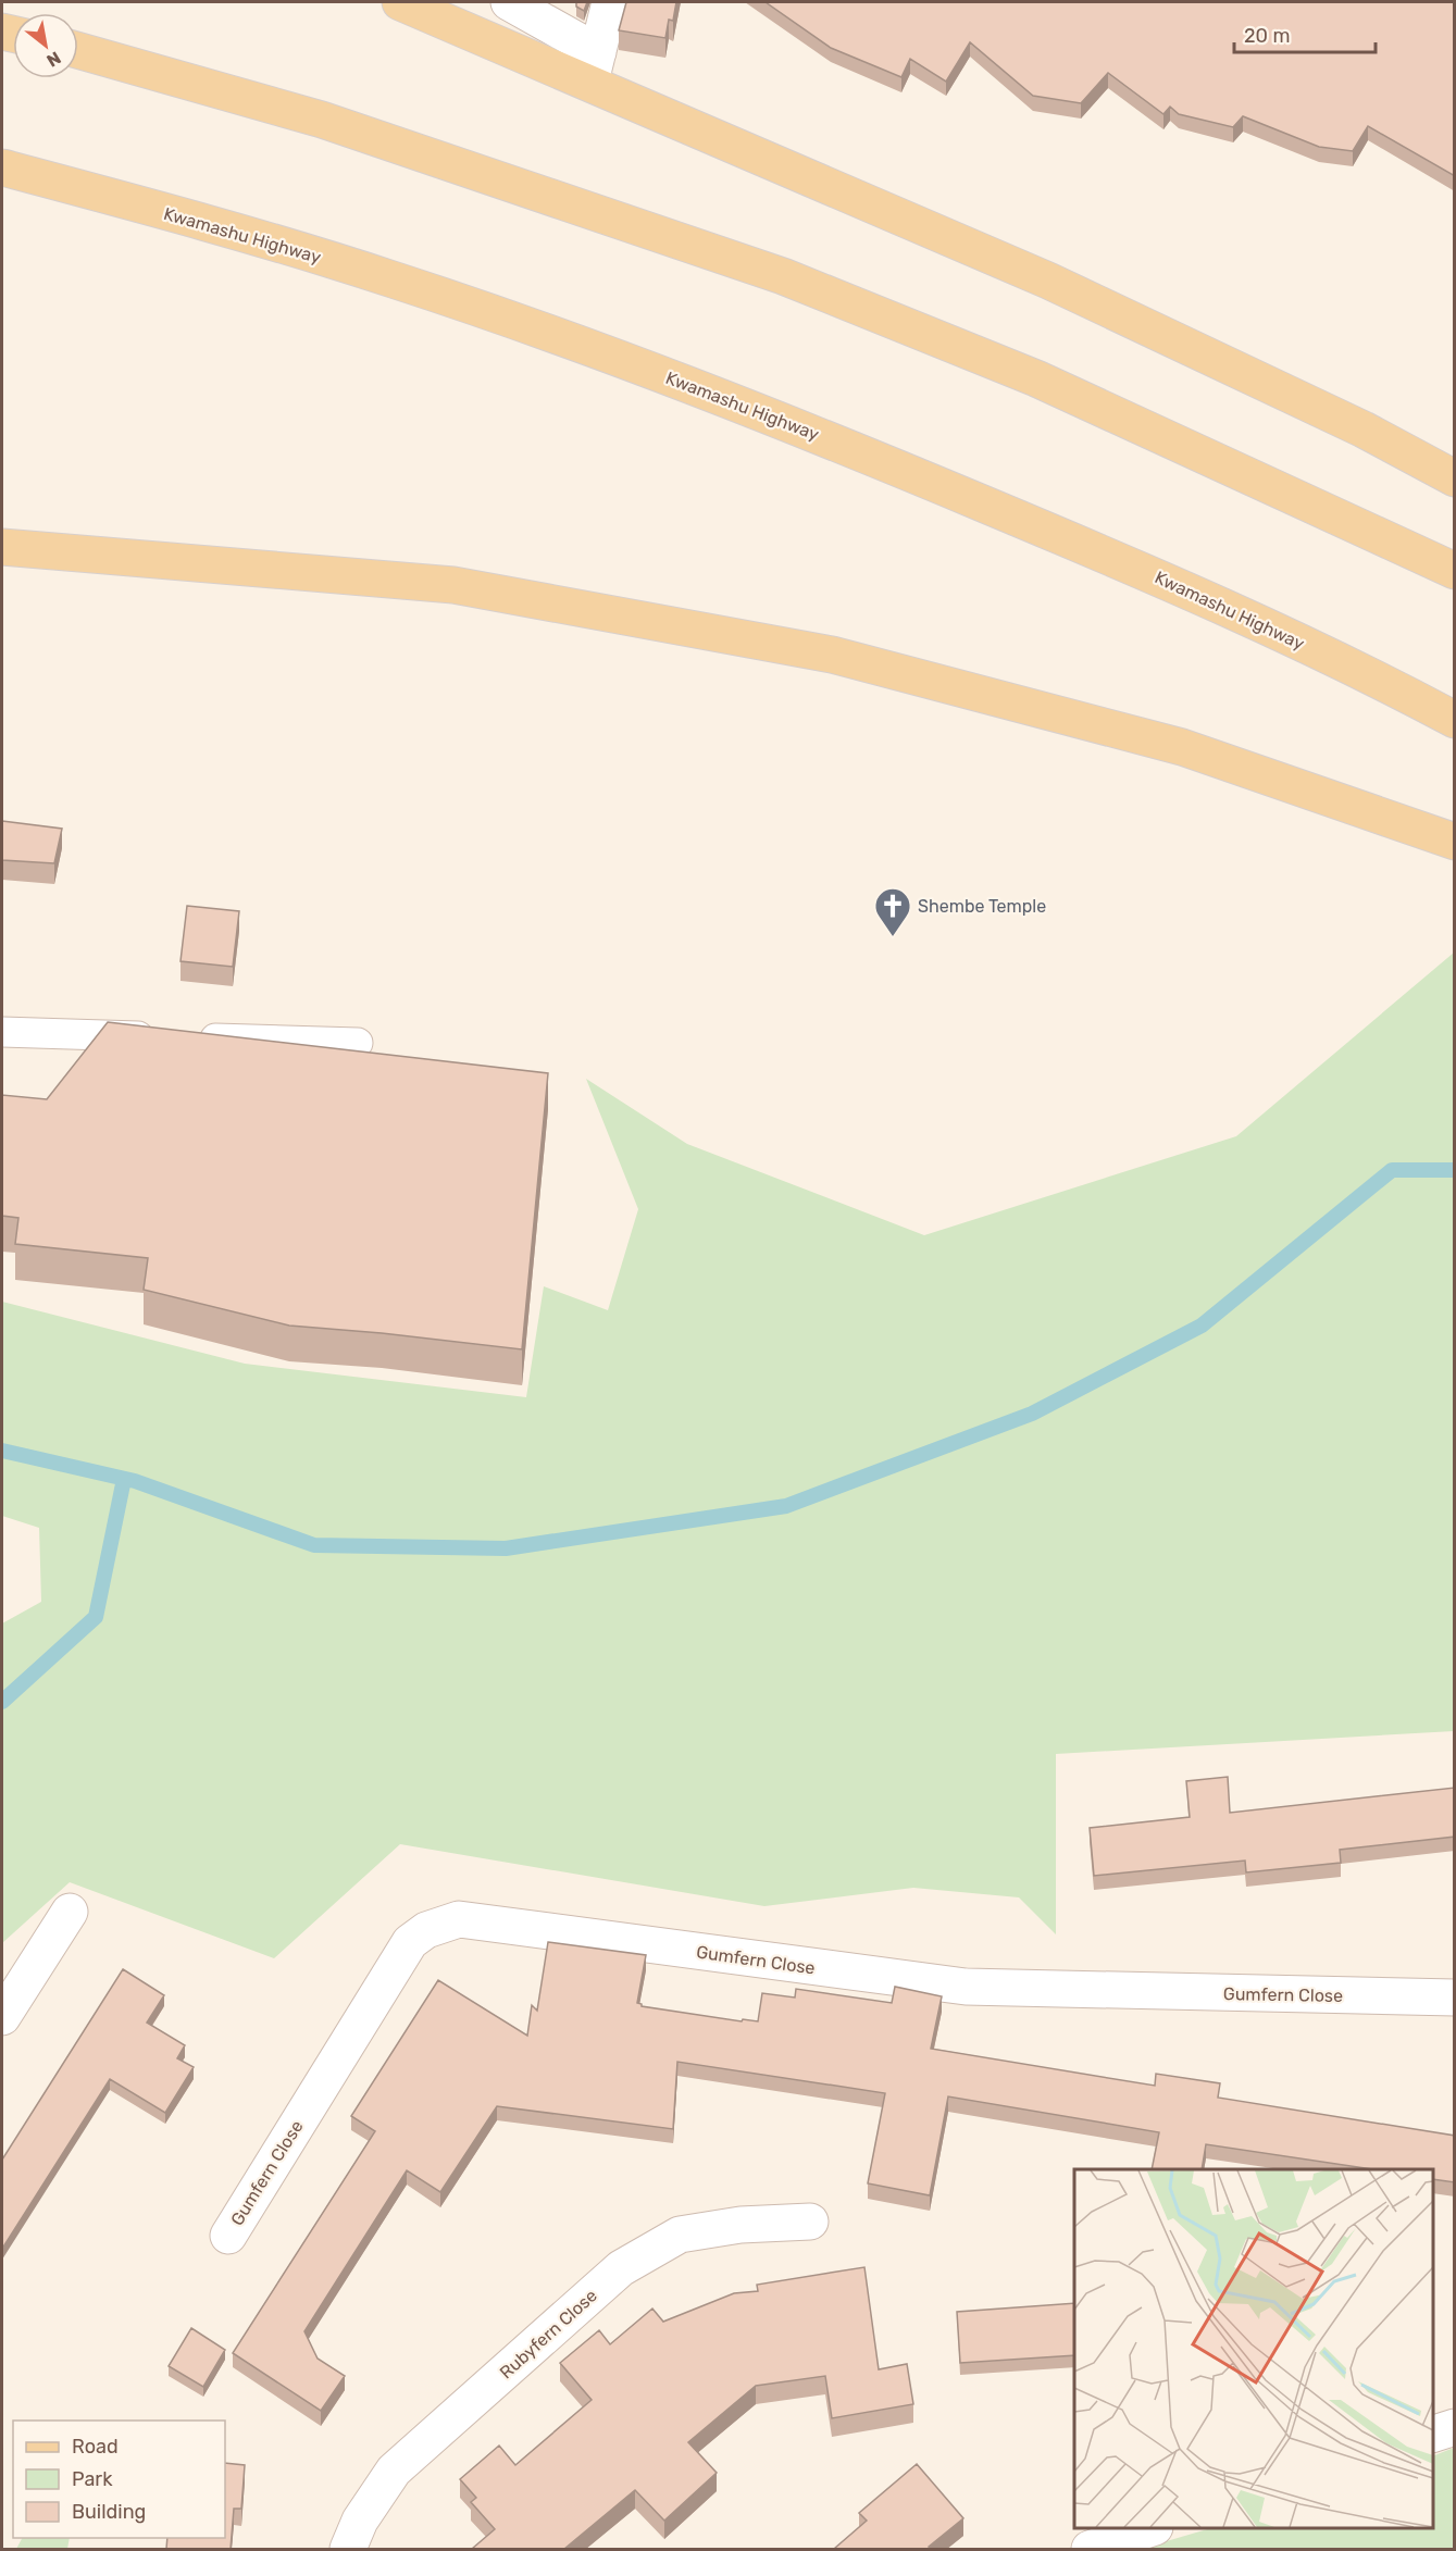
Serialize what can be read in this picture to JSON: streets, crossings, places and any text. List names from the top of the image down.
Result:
{
  "streets": {
    "main road": ["Kwamashu Highway"],
    "street": ["Gumfern Close", "Rubyfern Close"]
  },
  "places": {
    "church": ["Shembe Temple"]
  },
  "legend": ["Road", "Park", "Building"],
  "scale_bar": "20 m",
  "north": "bottom right"
}
